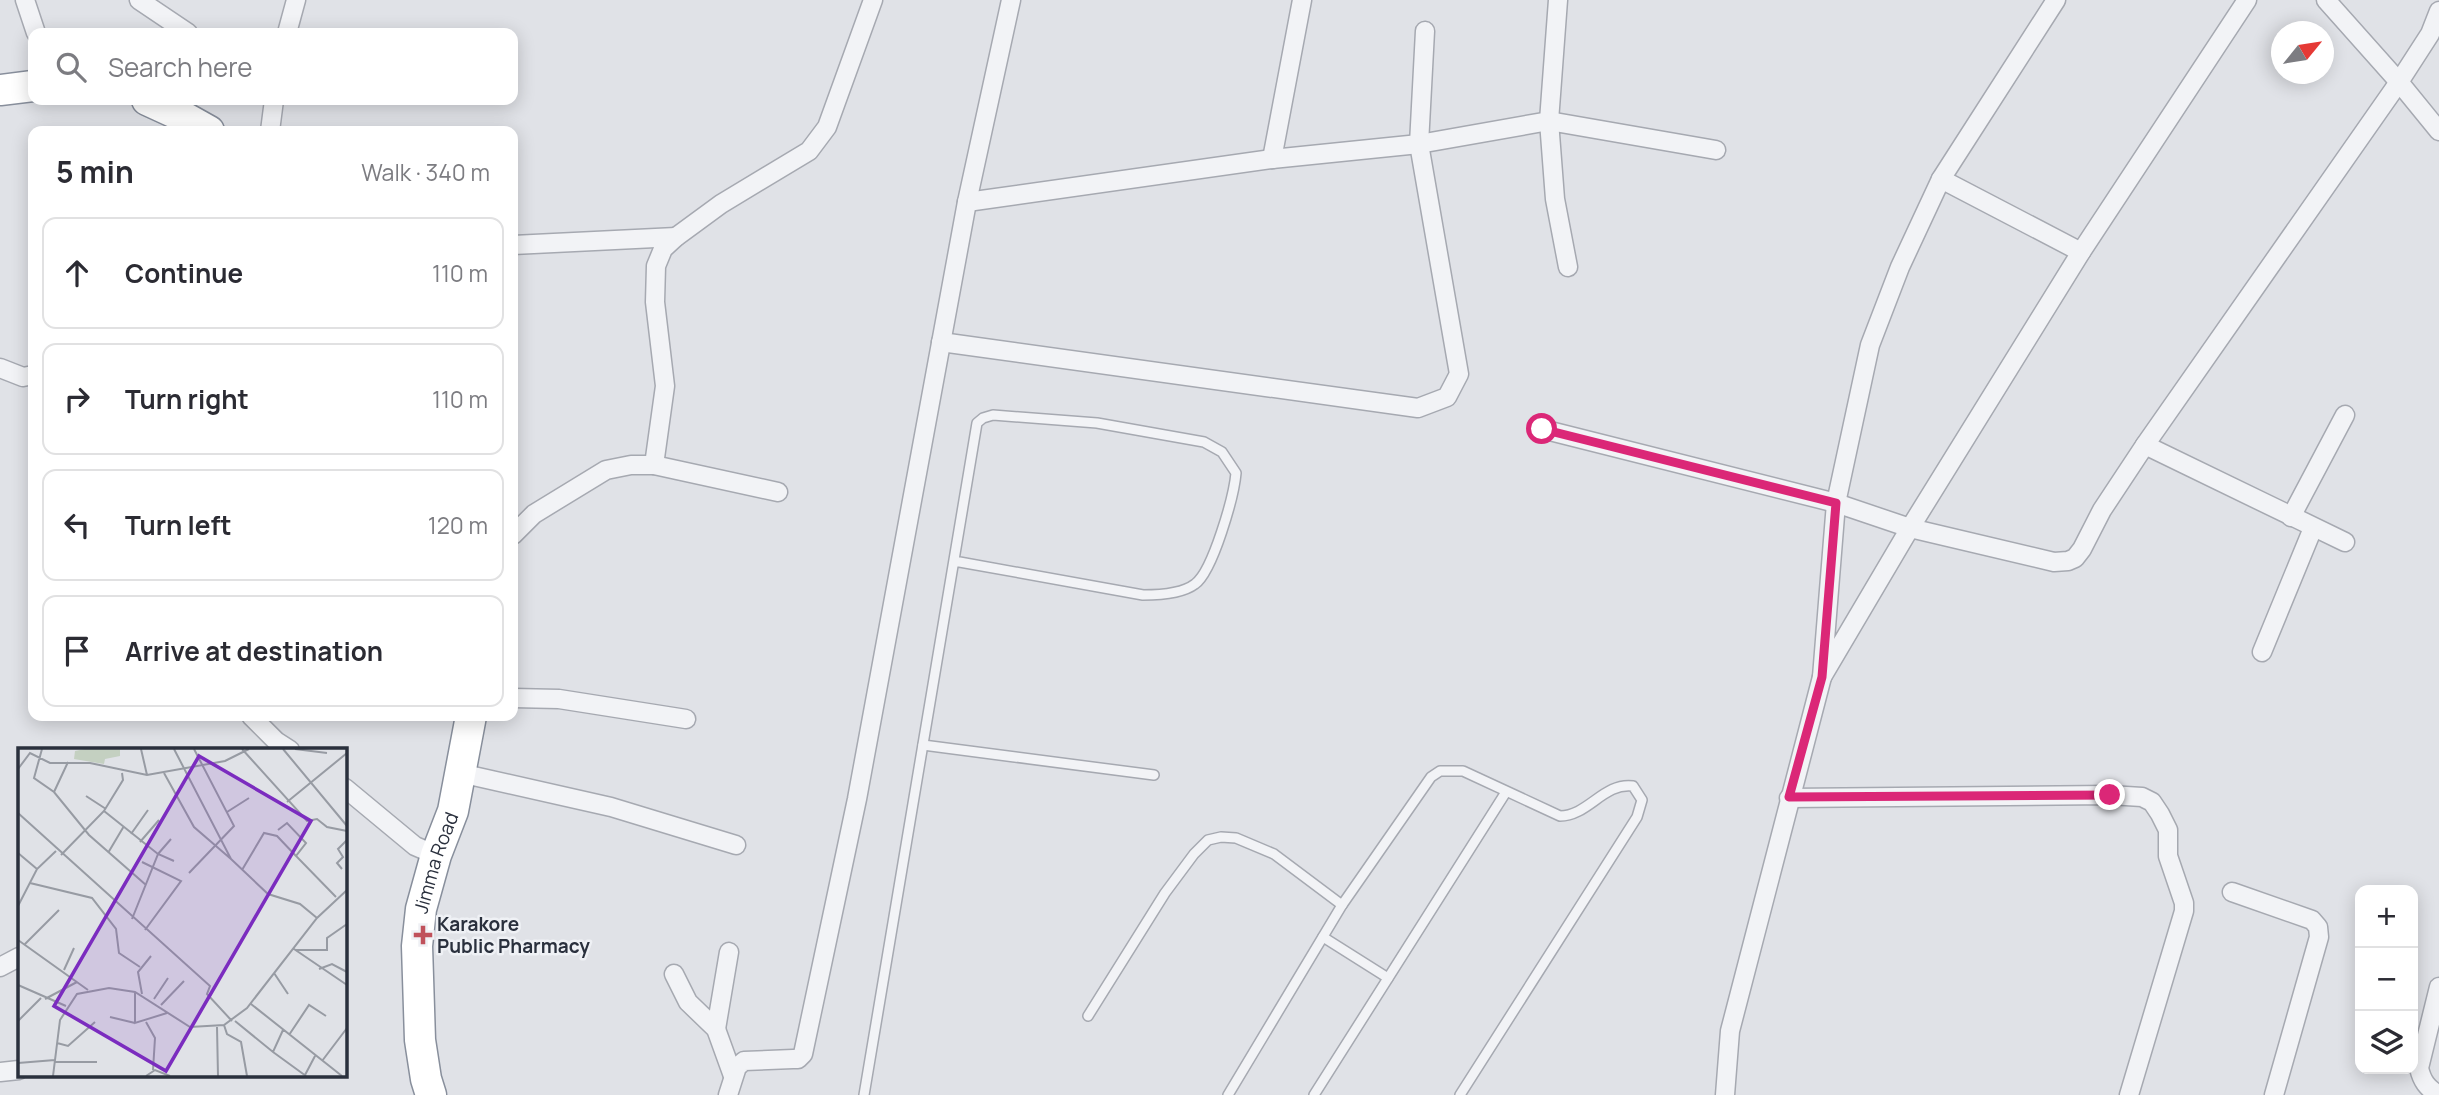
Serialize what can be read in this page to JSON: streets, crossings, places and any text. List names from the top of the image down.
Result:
{
  "streets": {
    "highway": ["Jimma Road"]
  },
  "places": {
    "health": ["Karakore Public Pharmacy"]
  },
  "north": "top right",
  "page": {
    "search": "Search here",
    "heading": ["5 min", "Walk · 340 m"],
    "list": [
      ["Continue", "110 m"],
      ["Turn right", "110 m"],
      ["Turn left", "120 m"],
      "Arrive at destination"
    ],
    "map_buttons": ["+", "−"]
  }
}
